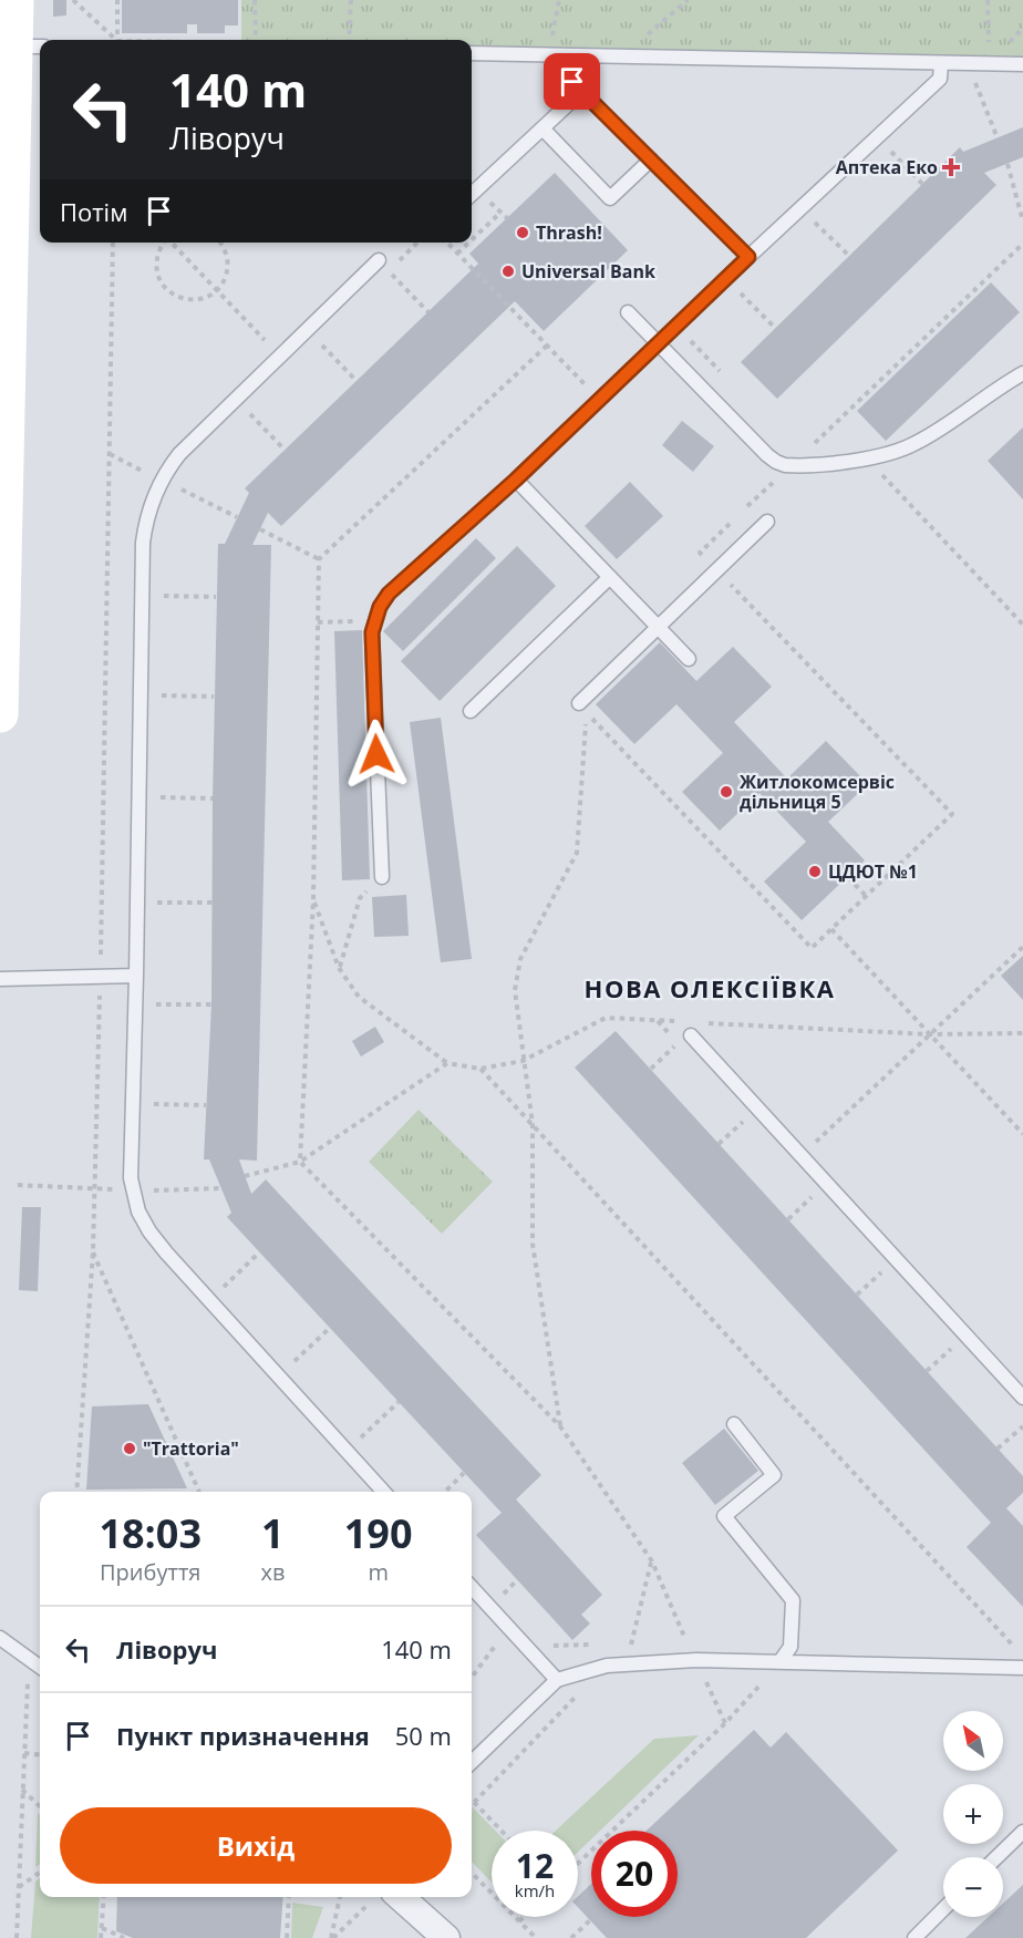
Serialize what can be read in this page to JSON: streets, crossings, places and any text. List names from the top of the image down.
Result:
{
  "districts": ["НОВА ОЛЕКСІЇВКА"],
  "places": {
    "health": ["Аптека Еко"],
    "other": [
      "Thrash!",
      "Universal Bank",
      "Житлокомсервіс дільниця 5",
      "ЦДЮТ №1",
      "\"Trattoria\""
    ]
  },
  "north": "top left",
  "page": {
    "turn": ["140 m", "Ліворуч"],
    "then": "Потім",
    "eta": [
      "18:03",
      "Прибуття",
      "1",
      "хв",
      "190",
      "m"
    ],
    "list": [
      {
        "name": "Ліворуч",
        "value": "140 m"
      },
      {
        "name": "Пункт призначення",
        "value": "50 m"
      }
    ],
    "map_buttons": ["+", "−"],
    "buttons": "Вихід",
    "speed": "12 km/h",
    "limit": "20"
  }
}
